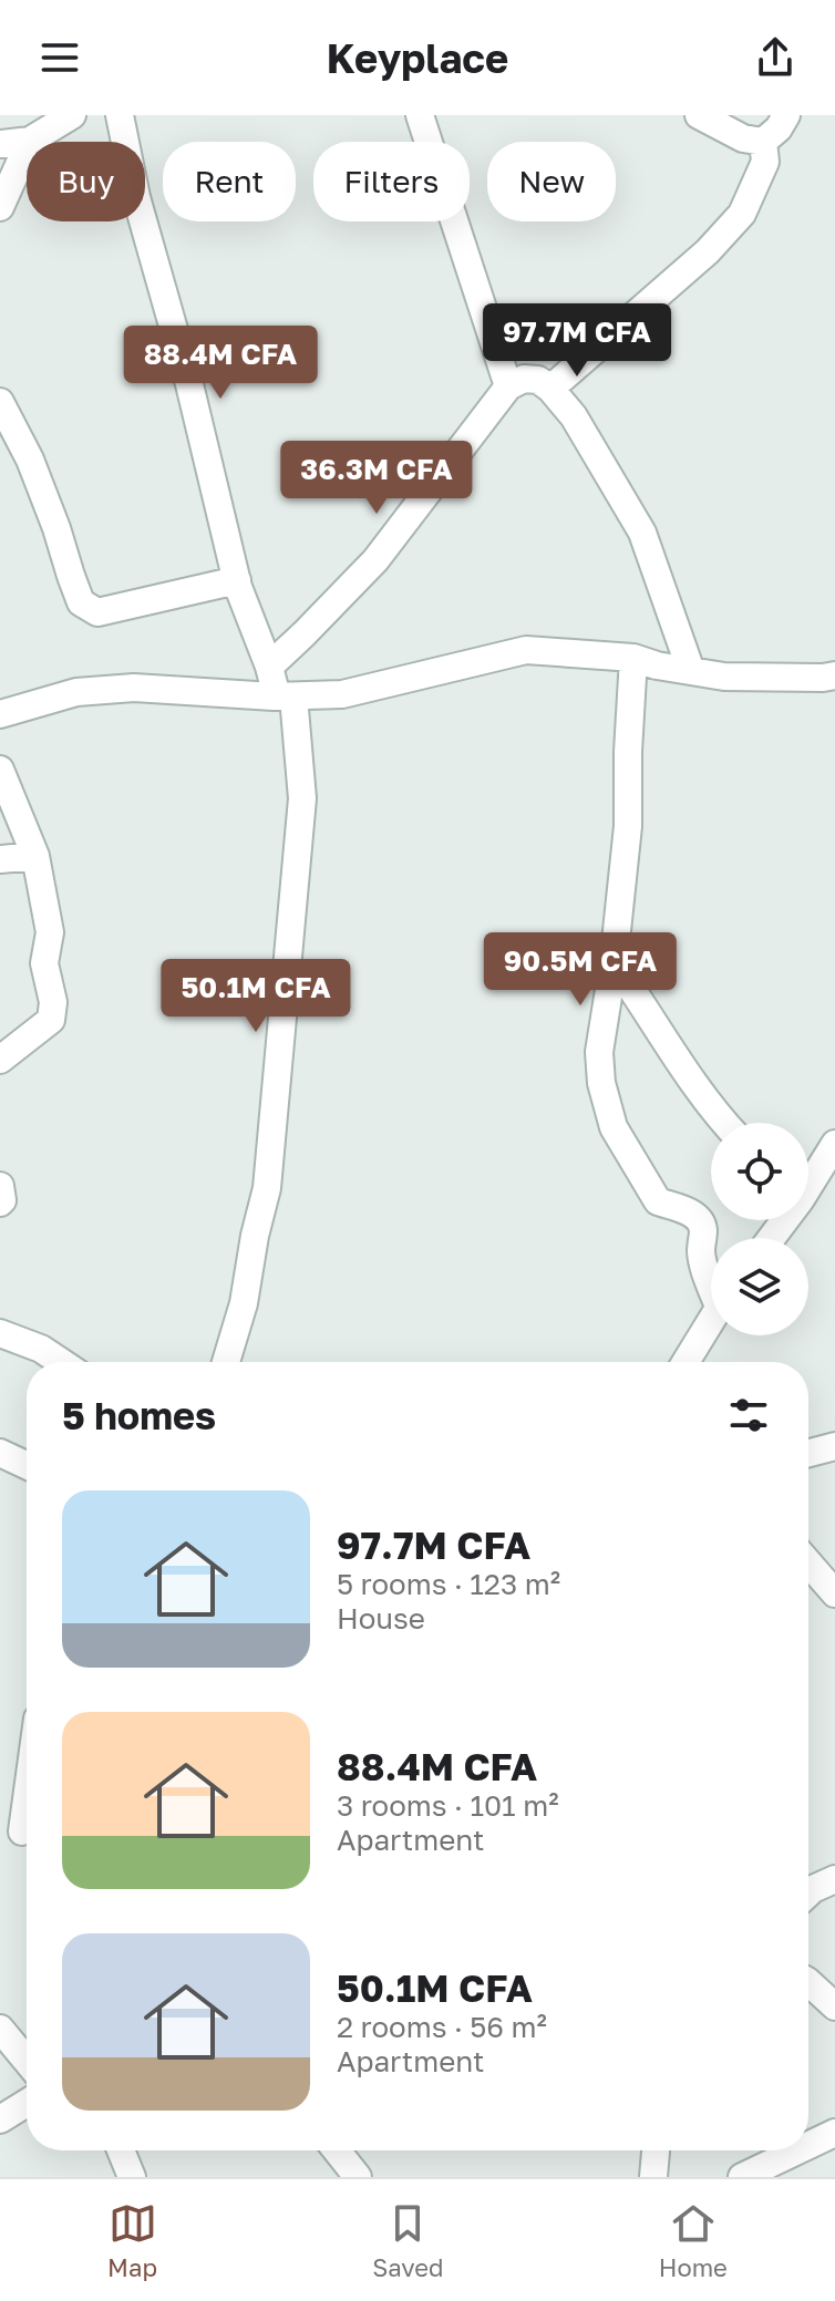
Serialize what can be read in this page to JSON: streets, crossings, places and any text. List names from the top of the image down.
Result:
{
  "page": {
    "header": "Keyplace",
    "chip": [
      "Buy",
      "Rent",
      "Filters",
      "New"
    ],
    "price": [
      "97.7M CFA",
      "88.4M CFA",
      "36.3M CFA",
      "90.5M CFA",
      "50.1M CFA"
    ],
    "heading": "5 homes",
    "list": [
      {
        "name": "97.7M CFA",
        "note": "5 rooms · 123 m² · House"
      },
      {
        "name": "88.4M CFA",
        "note": "3 rooms · 101 m² · Apartment"
      },
      {
        "name": "50.1M CFA",
        "note": "2 rooms · 56 m² · Apartment"
      }
    ],
    "tabs": ["Map", "Saved", "Home"]
  }
}
